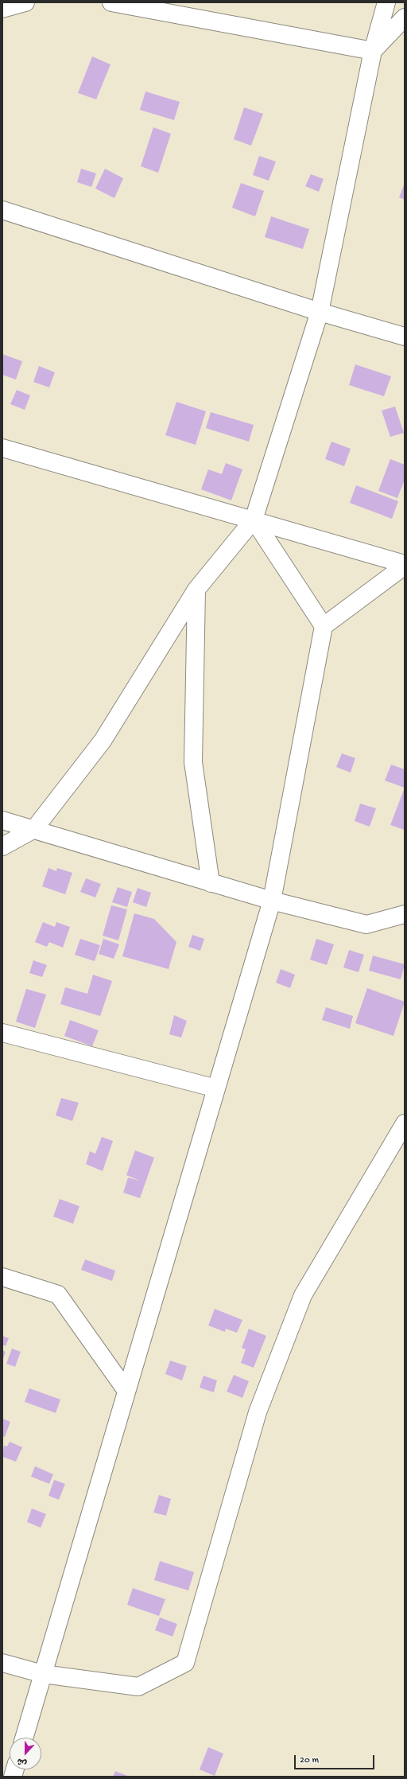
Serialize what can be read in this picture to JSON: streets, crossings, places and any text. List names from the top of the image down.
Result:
{
  "scale_bar": "20 m",
  "north": "bottom"
}
